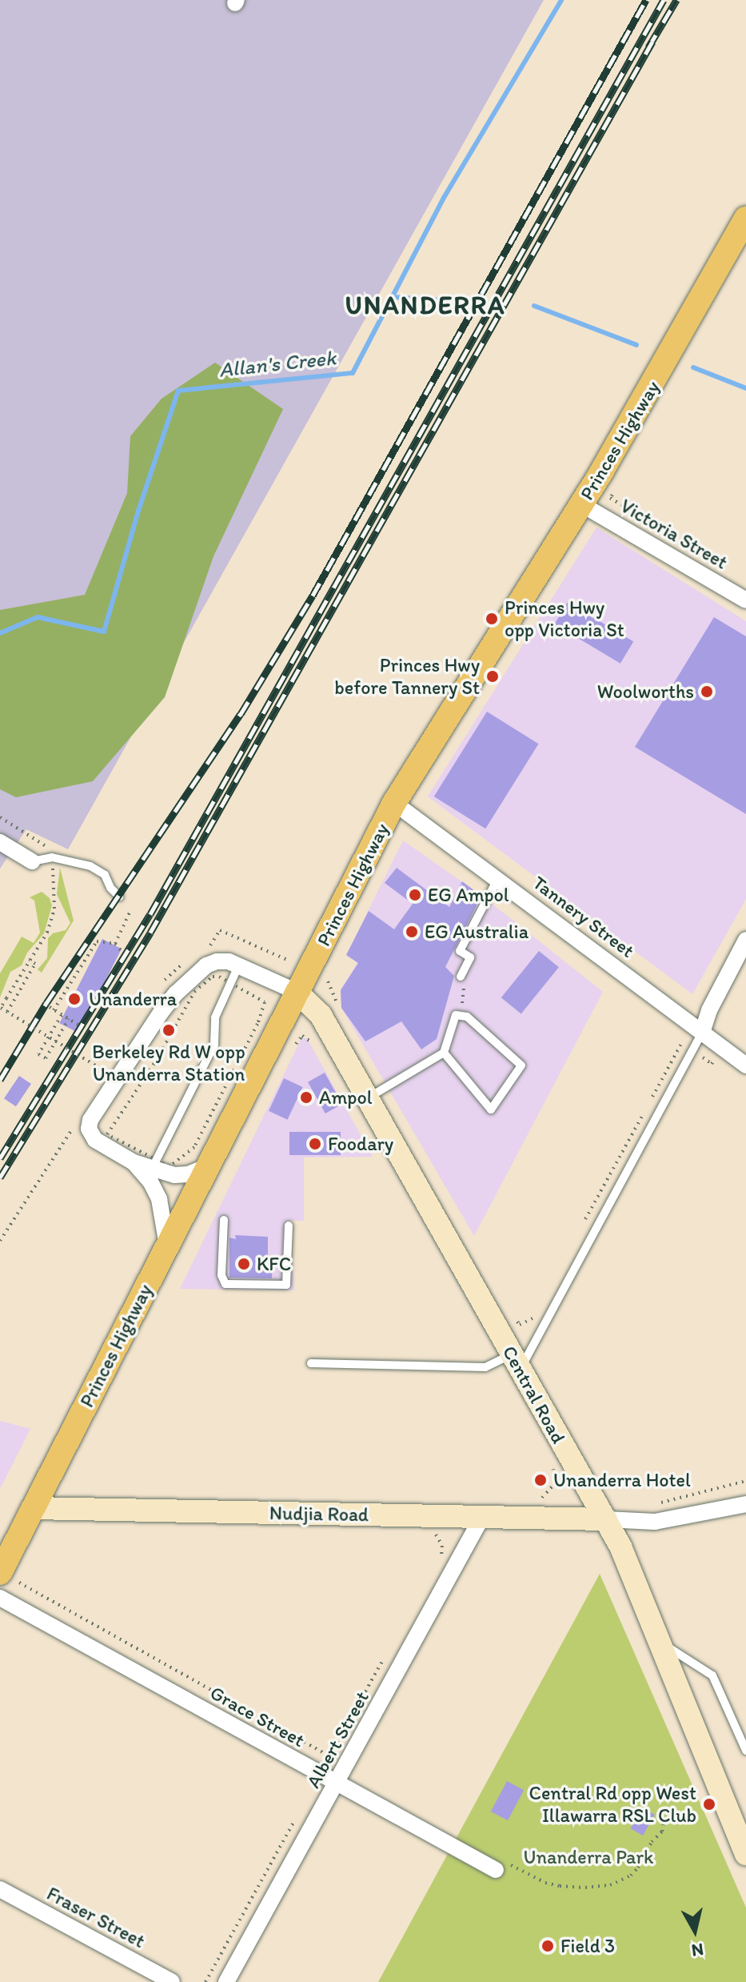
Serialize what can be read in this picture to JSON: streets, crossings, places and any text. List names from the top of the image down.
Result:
{
  "streets": {
    "main road": ["Princes Highway", "Central Road", "Nudjia Road"],
    "street": [
      "Victoria Street",
      "Tannery Street",
      "Grace Street",
      "Albert Street",
      "Fraser Street"
    ]
  },
  "crossings": [
    ["Princes Highway", "Victoria Street"],
    ["Princes Highway", "Tannery Street"],
    ["Princes Highway", "Central Road"],
    ["Princes Highway", "Nudjia Road"],
    ["Central Road", "Nudjia Road"],
    ["Nudjia Road", "Albert Street"],
    ["Grace Street", "Albert Street"]
  ],
  "districts": ["UNANDERRA"],
  "water": ["Allan's Creek"],
  "parks": ["Unanderra Park"],
  "places": [
    "Princes Hwy opp Victoria St",
    "Princes Hwy before Tannery St",
    "Woolworths",
    "EG Ampol",
    "EG Australia",
    "Unanderra",
    "Berkeley Rd W opp Unanderra Station",
    "Ampol",
    "Foodary",
    "KFC",
    "Unanderra Hotel",
    "Central Rd opp West Illawarra RSL Club",
    "Field 3"
  ],
  "north": "bottom"
}
